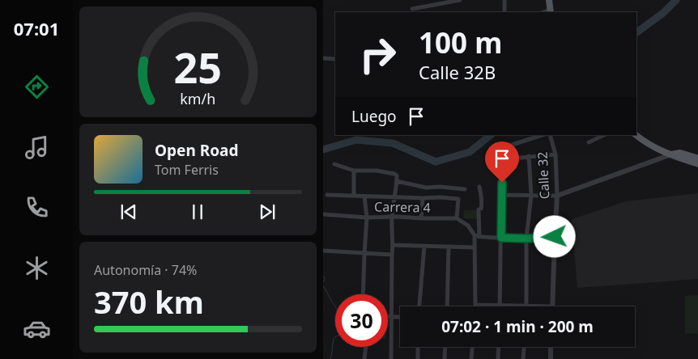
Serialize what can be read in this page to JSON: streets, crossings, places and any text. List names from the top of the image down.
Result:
{
  "streets": {
    "street": ["Calle 32", "Carrera 4"]
  },
  "page": {
    "tabs": "07:01",
    "turn": ["100 m", "Calle 32B"],
    "then": "Luego",
    "song": ["Open Road", "Tom Ferris"],
    "tile": ["Autonomía · 74%", "370 km"],
    "limit": "30",
    "trip": "07:02 · 1 min · 200 m",
    "gauge": ["25", "km/h"]
  }
}
